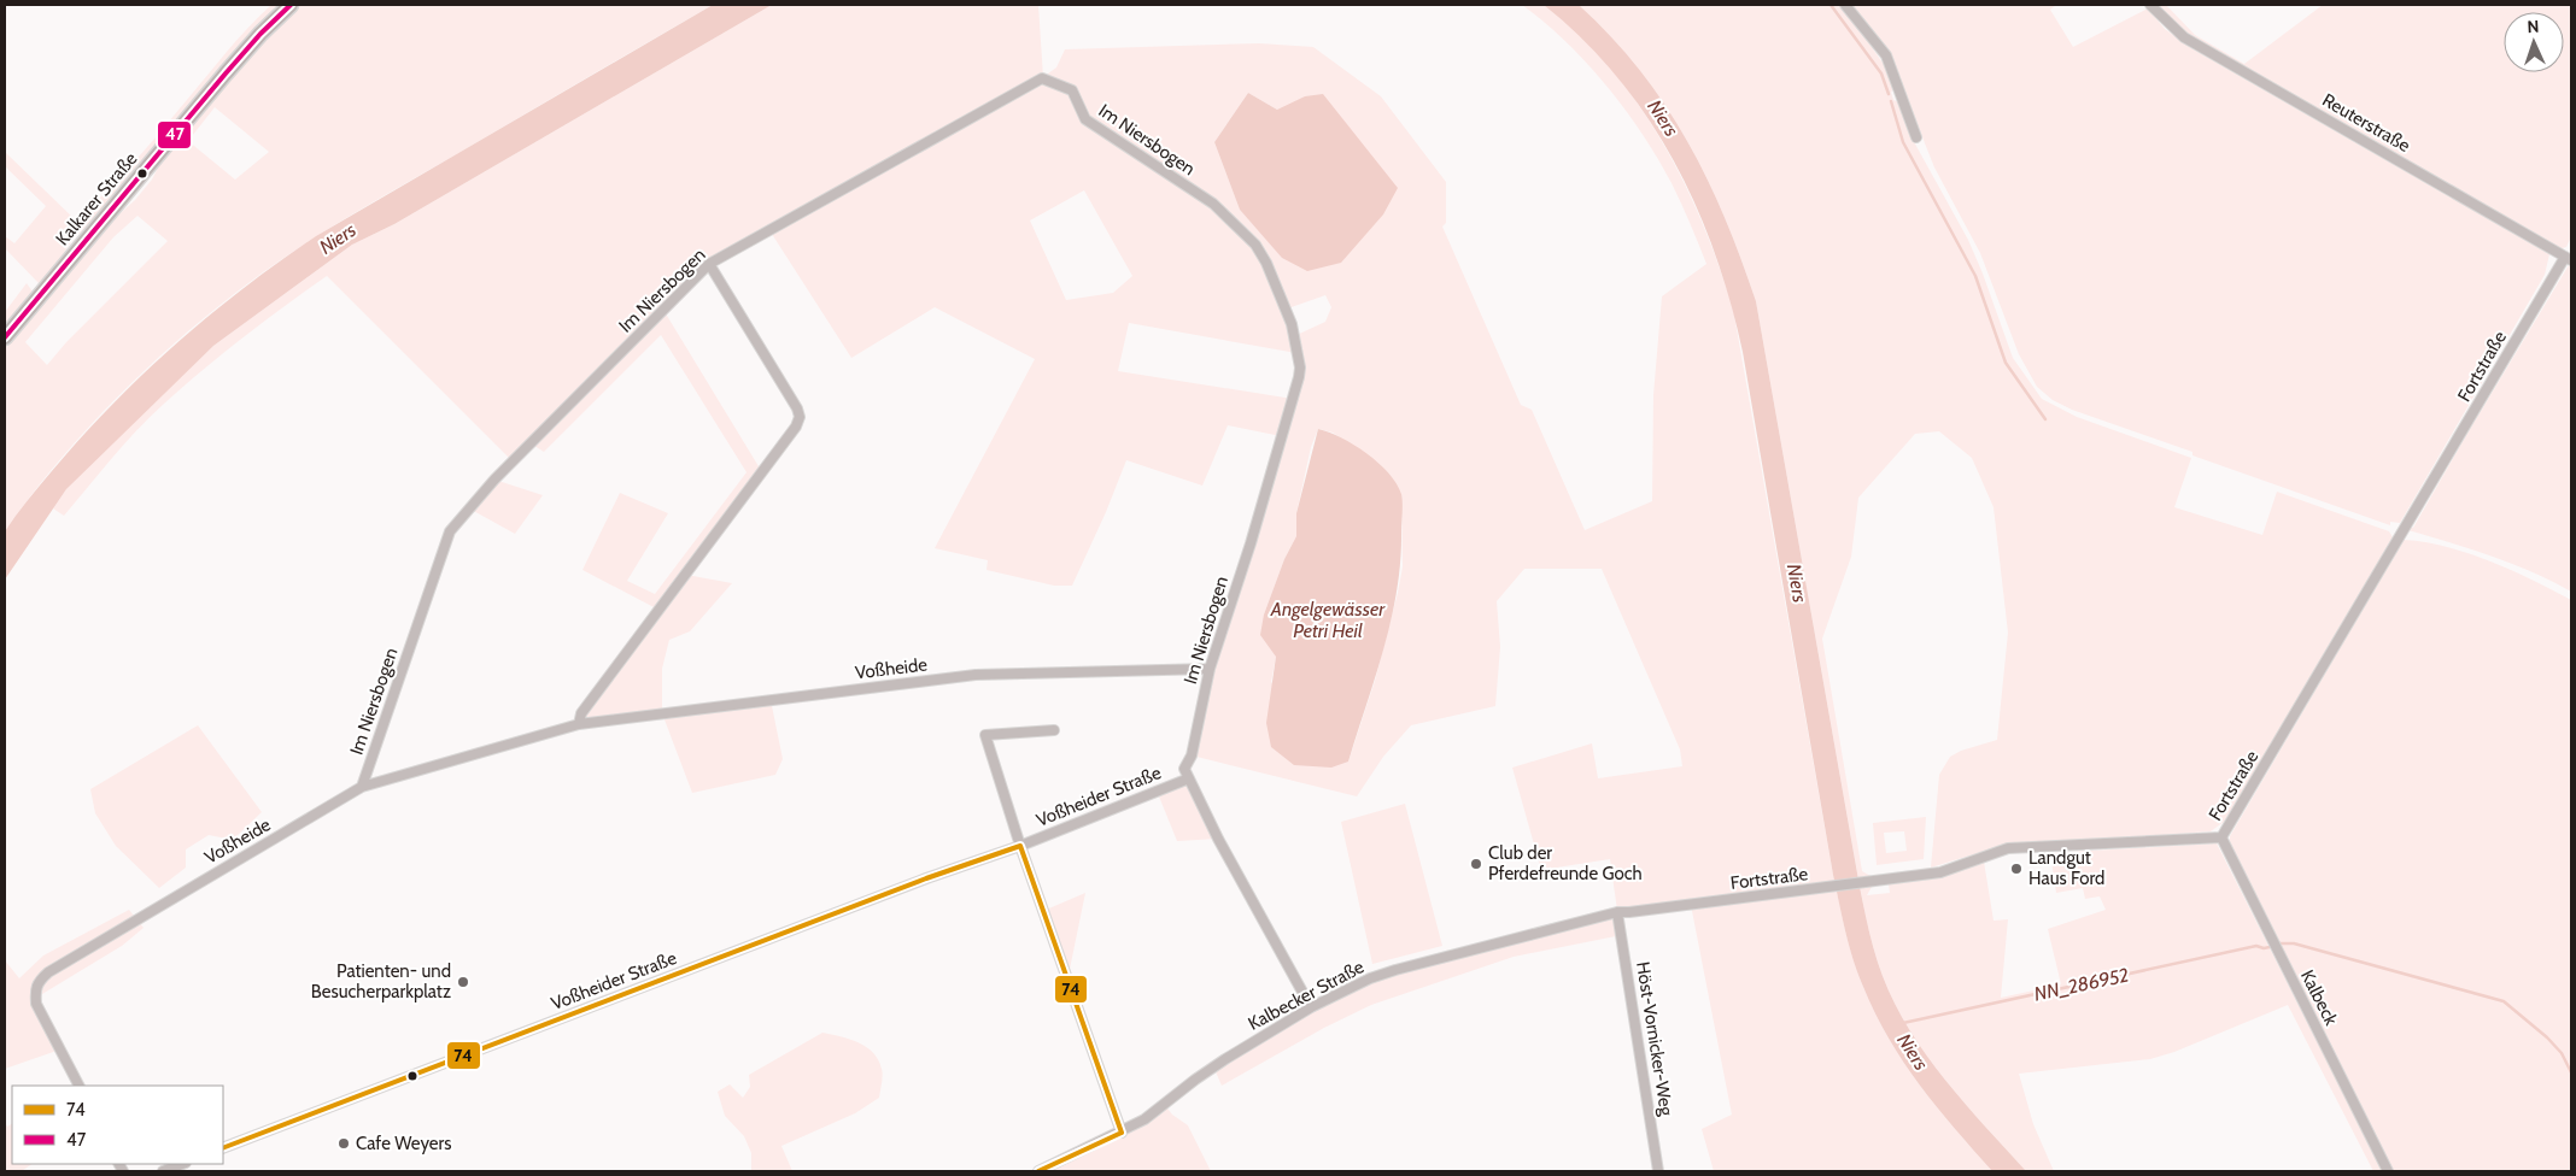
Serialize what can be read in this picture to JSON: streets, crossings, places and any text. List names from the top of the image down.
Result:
{
  "streets": {
    "main road": ["Kalkarer Straße"],
    "street": [
      "Reuterstraße",
      "Im Niersbogen",
      "Fortstraße",
      "Voßheide",
      "Voßheider Straße",
      "Kalbecker Straße",
      "Kalbeck",
      "Höst-Vornicker-Weg"
    ]
  },
  "crossings": [
    ["Reuterstraße", "Fortstraße"],
    ["Im Niersbogen", "Voßheide"],
    ["Im Niersbogen", "Voßheider Straße"],
    ["Fortstraße", "Kalbecker Straße"],
    ["Fortstraße", "Kalbeck"],
    ["Fortstraße", "Höst-Vornicker-Weg"],
    ["Voßheider Straße", "Kalbecker Straße"],
    ["Kalbecker Straße", "Höst-Vornicker-Weg"]
  ],
  "water": ["Niers", "Angelgewässer Petri Heil", "NN_286952"],
  "places": [
    "Club der Pferdefreunde Goch",
    "Landgut Haus Ford",
    "Patienten- und Besucherparkplatz",
    "Cafe Weyers"
  ],
  "lines": ["transit line 47", "transit line 74"],
  "legend": ["74", "47"],
  "north": "top"
}
